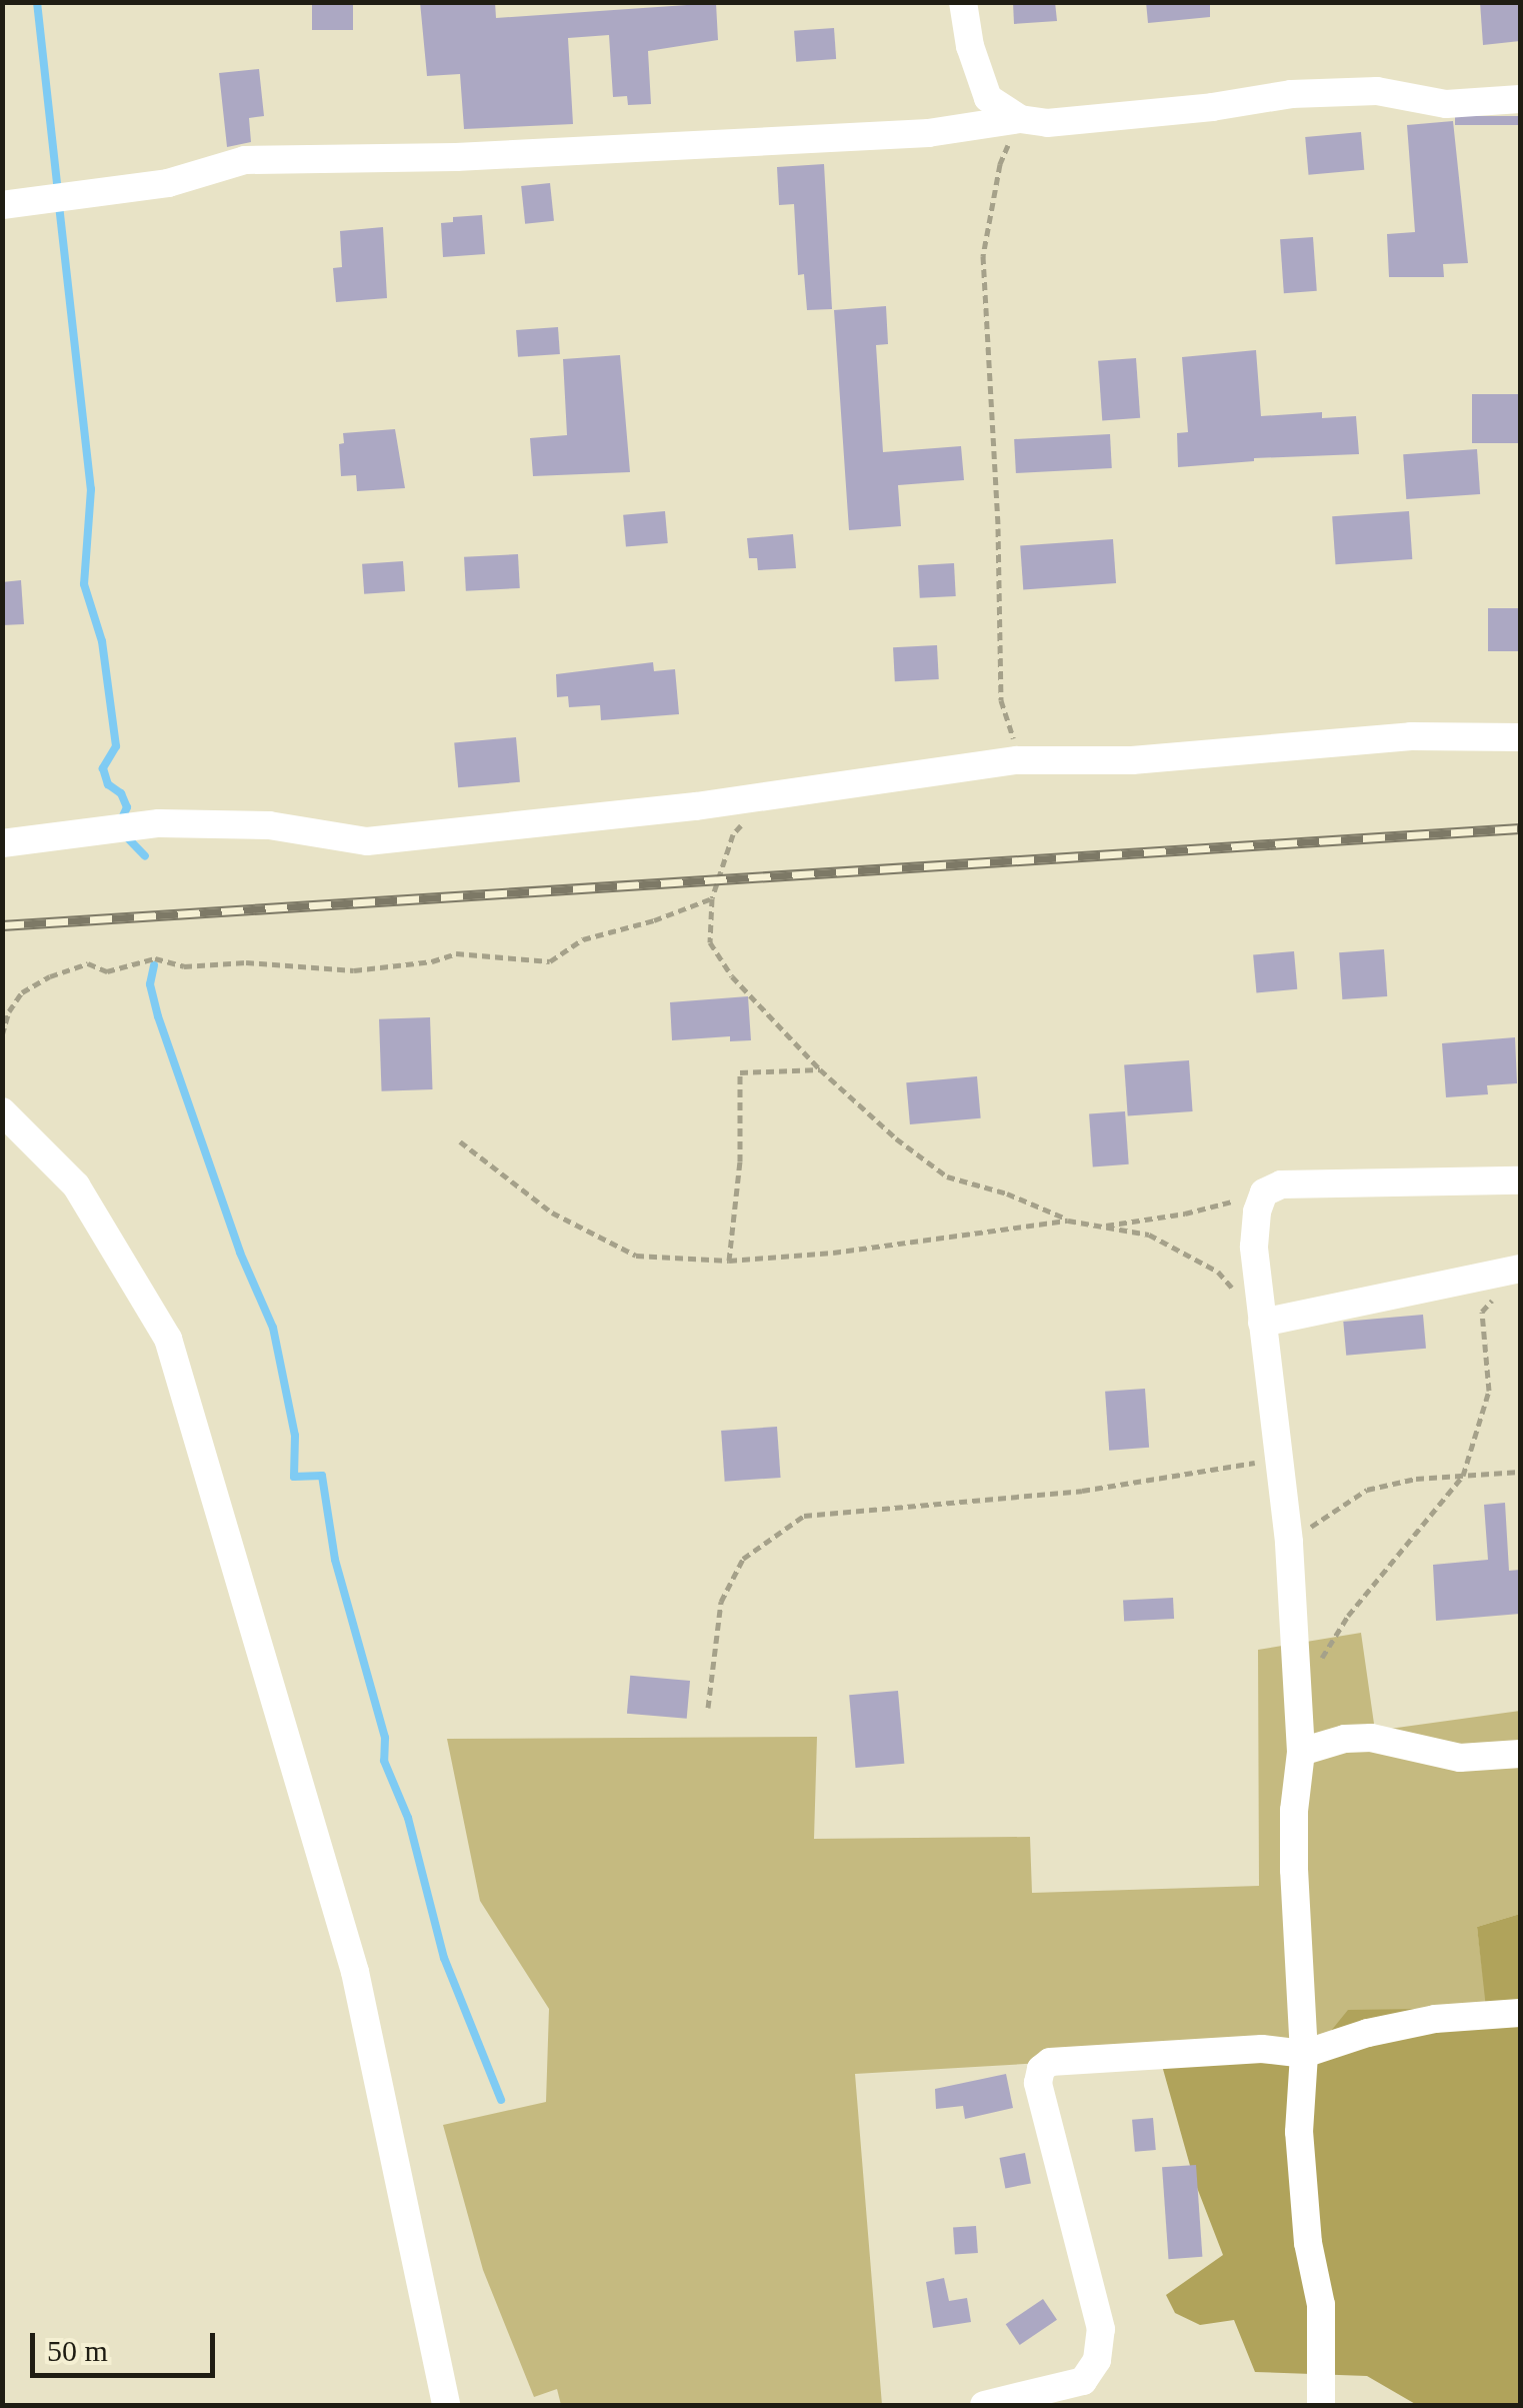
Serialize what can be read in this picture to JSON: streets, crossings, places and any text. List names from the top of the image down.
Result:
{
  "scale_bar": "50 m"
}
